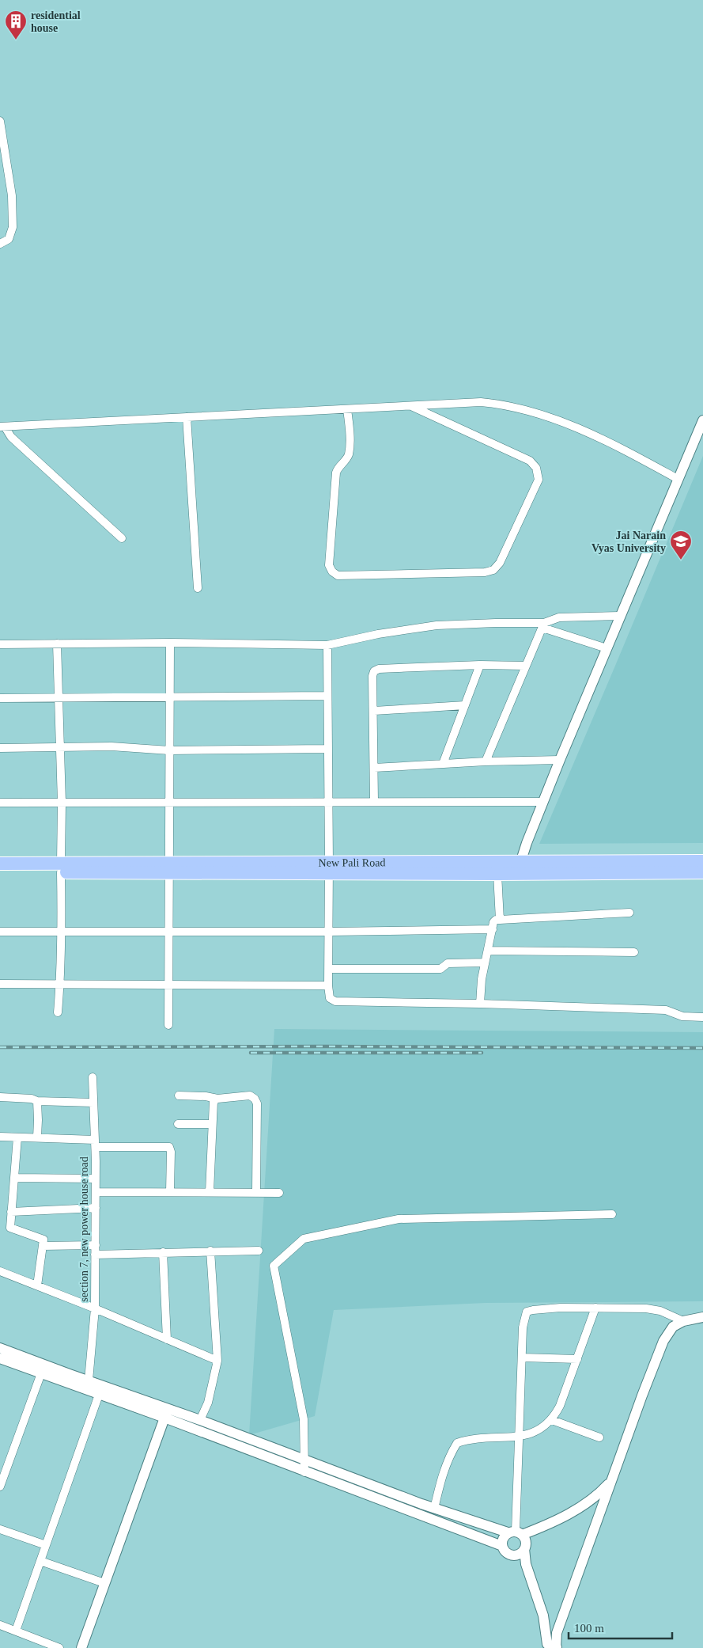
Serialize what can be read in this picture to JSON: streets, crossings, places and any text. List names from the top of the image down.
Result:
{
  "streets": {
    "highway": ["New Pali Road"],
    "street": ["section 7, new power house road"]
  },
  "places": {
    "building": ["residential house"],
    "school or university": ["Jai Narain Vyas University"]
  },
  "scale_bar": "100 m"
}
